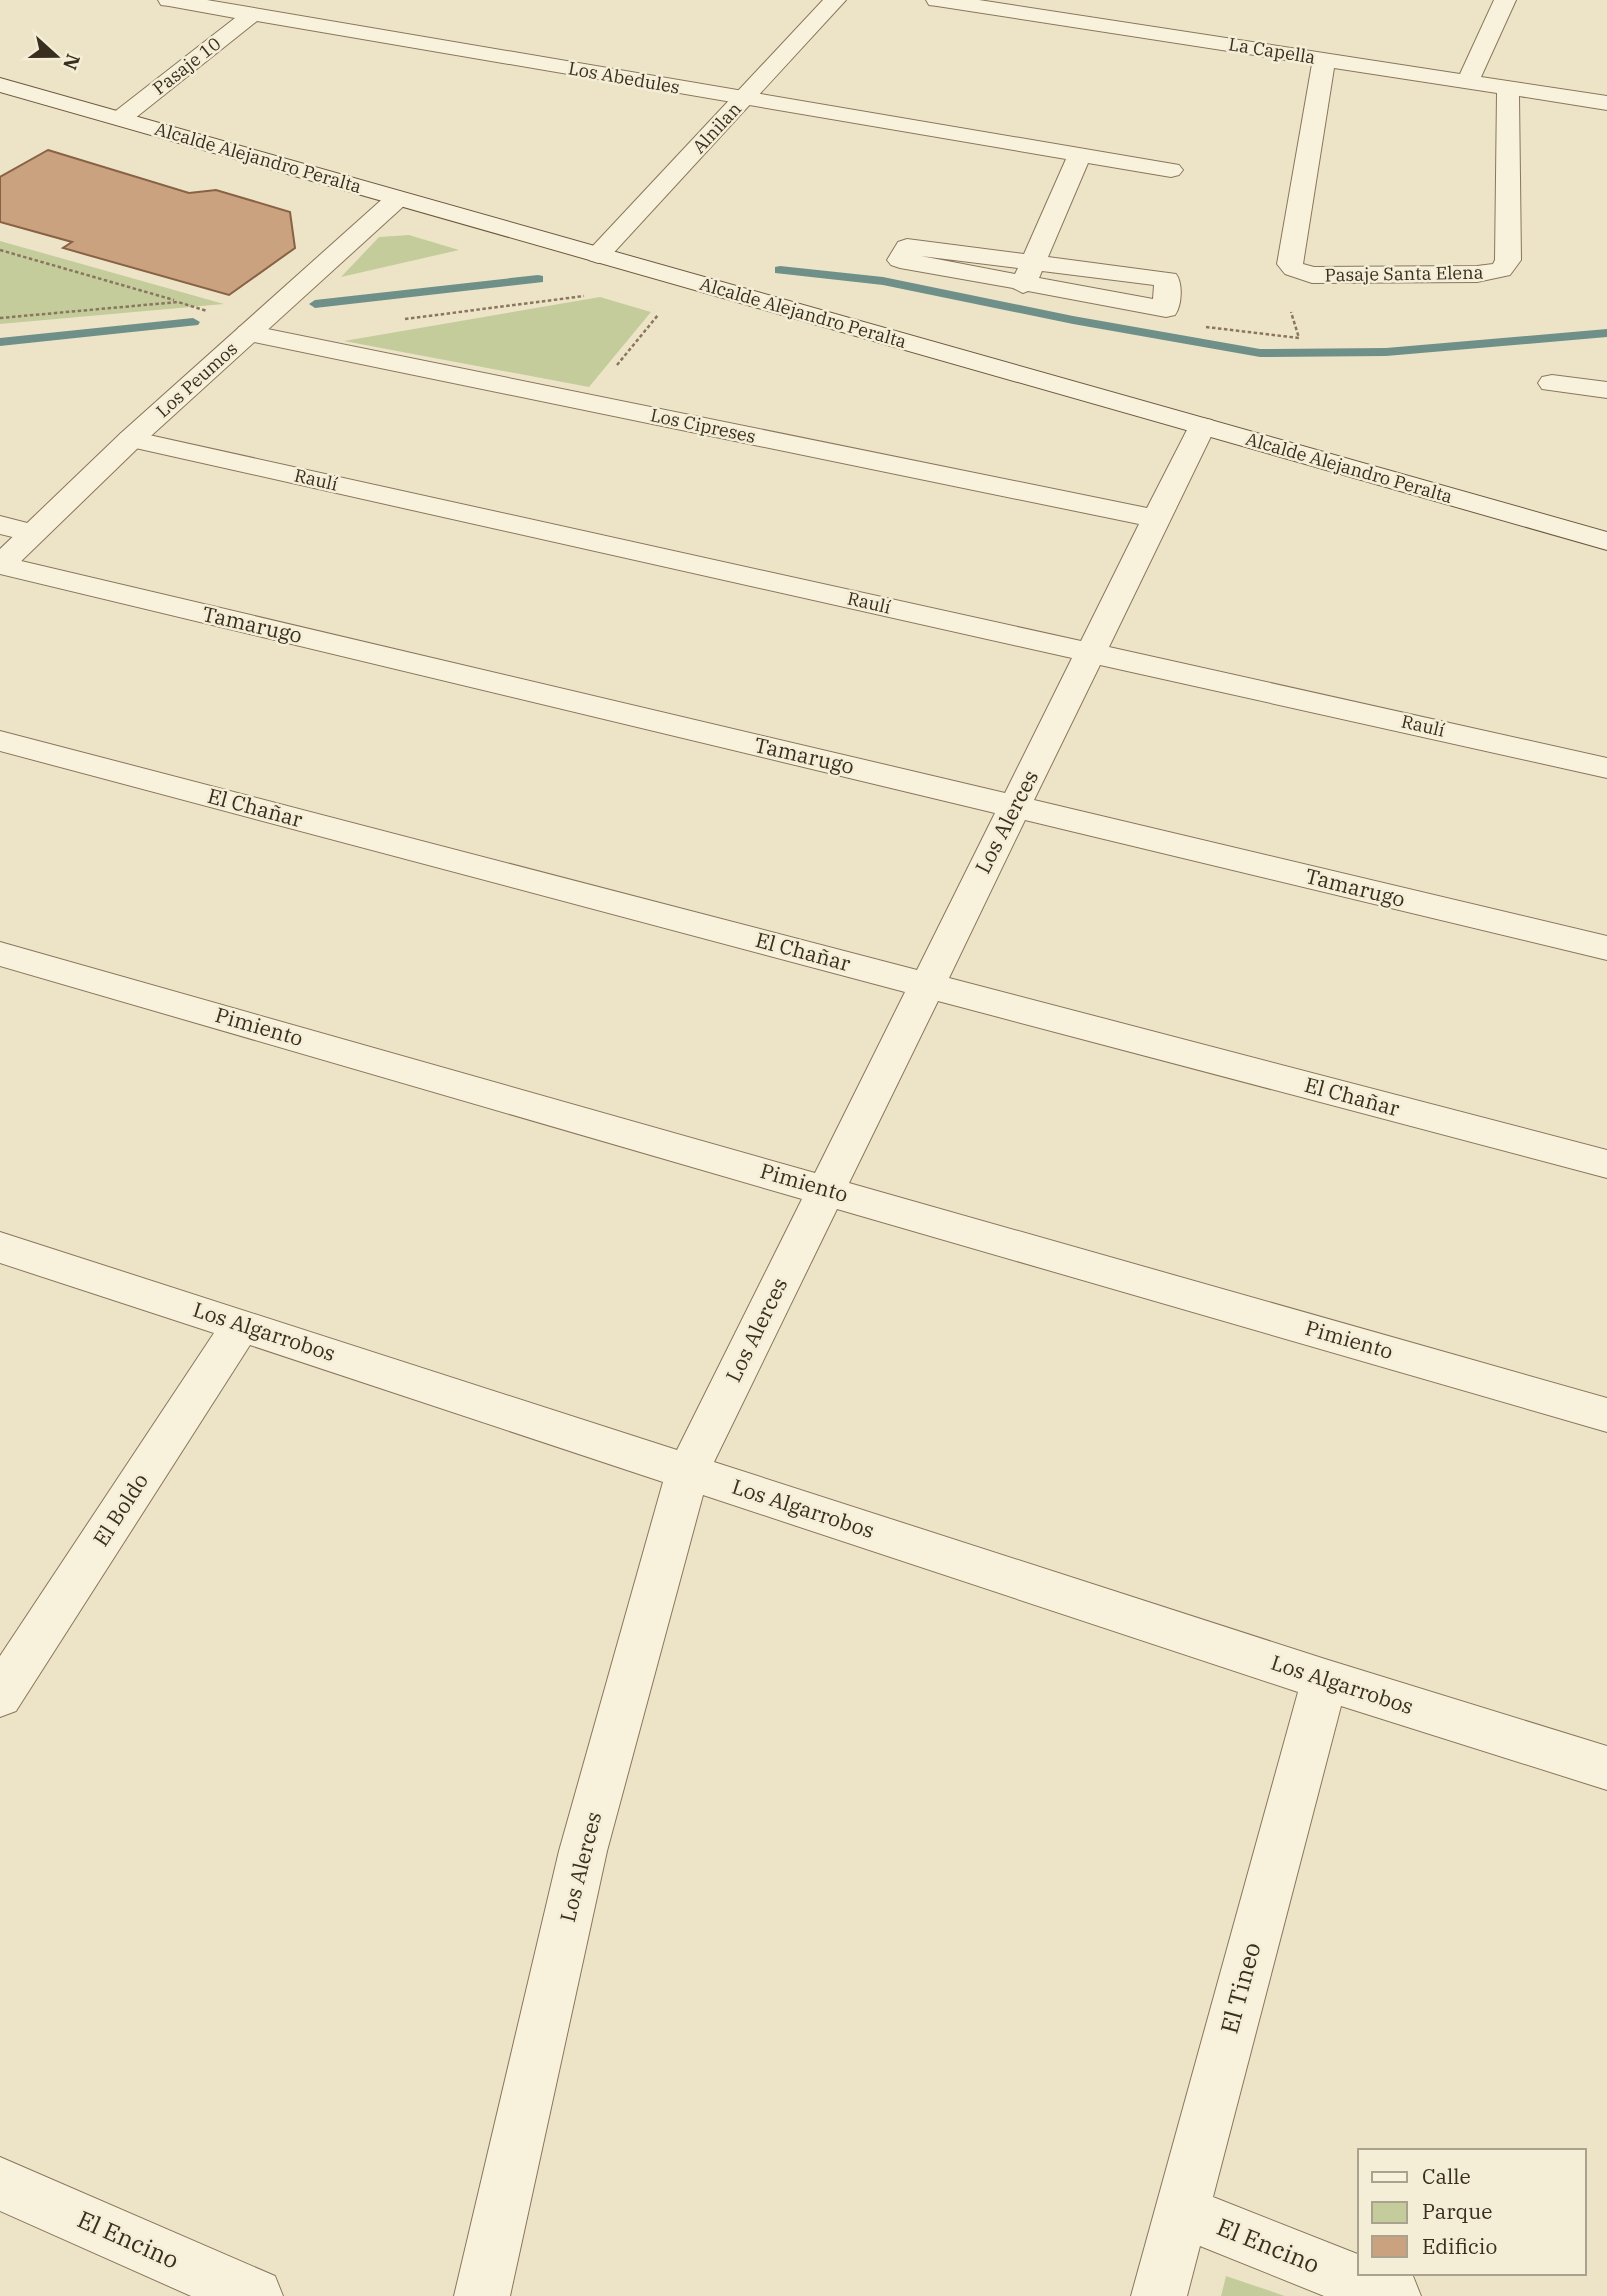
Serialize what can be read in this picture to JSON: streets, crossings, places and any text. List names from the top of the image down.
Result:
{
  "streets": {
    "street": [
      "La Capella",
      "Pasaje 10",
      "Los Abedules",
      "Alnilan",
      "Alcalde Alejandro Peralta",
      "Pasaje Santa Elena",
      "Los Peumos",
      "Los Cipreses",
      "Raulí",
      "Tamarugo",
      "El Chañar",
      "Los Alerces",
      "Pimiento",
      "Los Algarrobos",
      "El Boldo",
      "El Tineo",
      "El Encino"
    ]
  },
  "crossings": [
    ["La Capella", "Pasaje Santa Elena"],
    ["Pasaje 10", "Los Abedules"],
    ["Pasaje 10", "Alcalde Alejandro Peralta"],
    ["Los Abedules", "Alnilan"],
    ["Alnilan", "Alcalde Alejandro Peralta"],
    ["Alcalde Alejandro Peralta", "Los Peumos"],
    ["Alcalde Alejandro Peralta", "Los Alerces"],
    ["Los Peumos", "Los Cipreses"],
    ["Los Peumos", "Raulí"],
    ["Los Peumos", "Tamarugo"],
    ["Los Cipreses", "Los Alerces"],
    ["Raulí", "Los Alerces"],
    ["Tamarugo", "Los Alerces"],
    ["El Chañar", "Los Alerces"],
    ["Los Alerces", "Pimiento"],
    ["Los Alerces", "Los Algarrobos"],
    ["Los Algarrobos", "El Boldo"],
    ["Los Algarrobos", "El Tineo"],
    ["El Tineo", "El Encino"]
  ],
  "legend": ["Calle", "Parque", "Edificio"],
  "north": "right"
}
